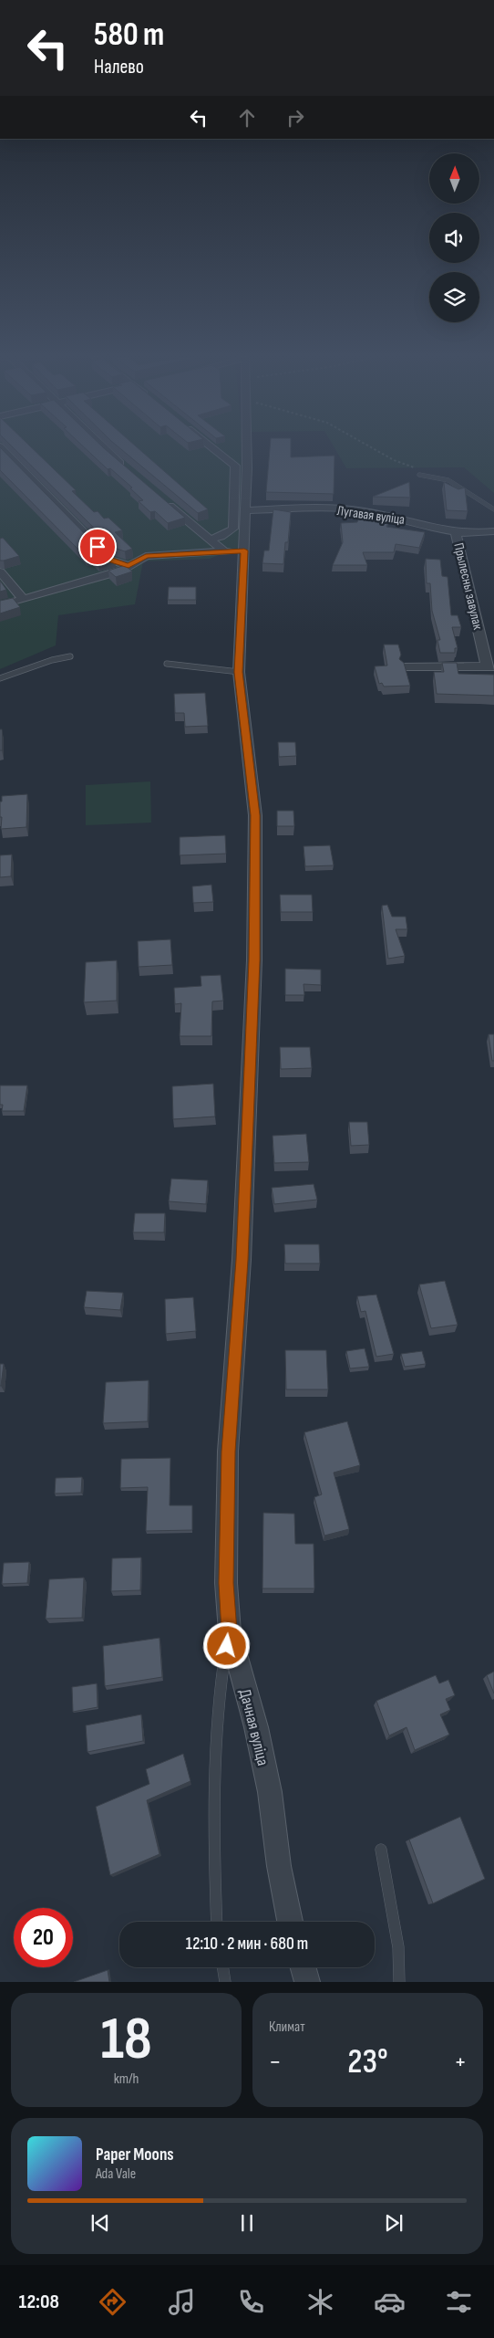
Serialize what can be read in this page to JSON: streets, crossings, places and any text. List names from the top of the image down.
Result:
{
  "streets": {
    "street": ["Лугавая вуліца", "Прылесны завулак", "Дачная вуліца"]
  },
  "crossings": [
    ["Лугавая вуліца", "Прылесны завулак"],
    ["Лугавая вуліца", "Дачная вуліца"]
  ],
  "north": "top",
  "page": {
    "turn": ["580 m", "Налево"],
    "limit": "20",
    "trip": "12:10 · 2 мин · 680 m",
    "tile": [
      ["18", "km/h"],
      "Климат"
    ],
    "heat": ["−", "23°", "+"],
    "song": ["Paper Moons", "Ada Vale"],
    "tabs": "12:08"
  }
}
